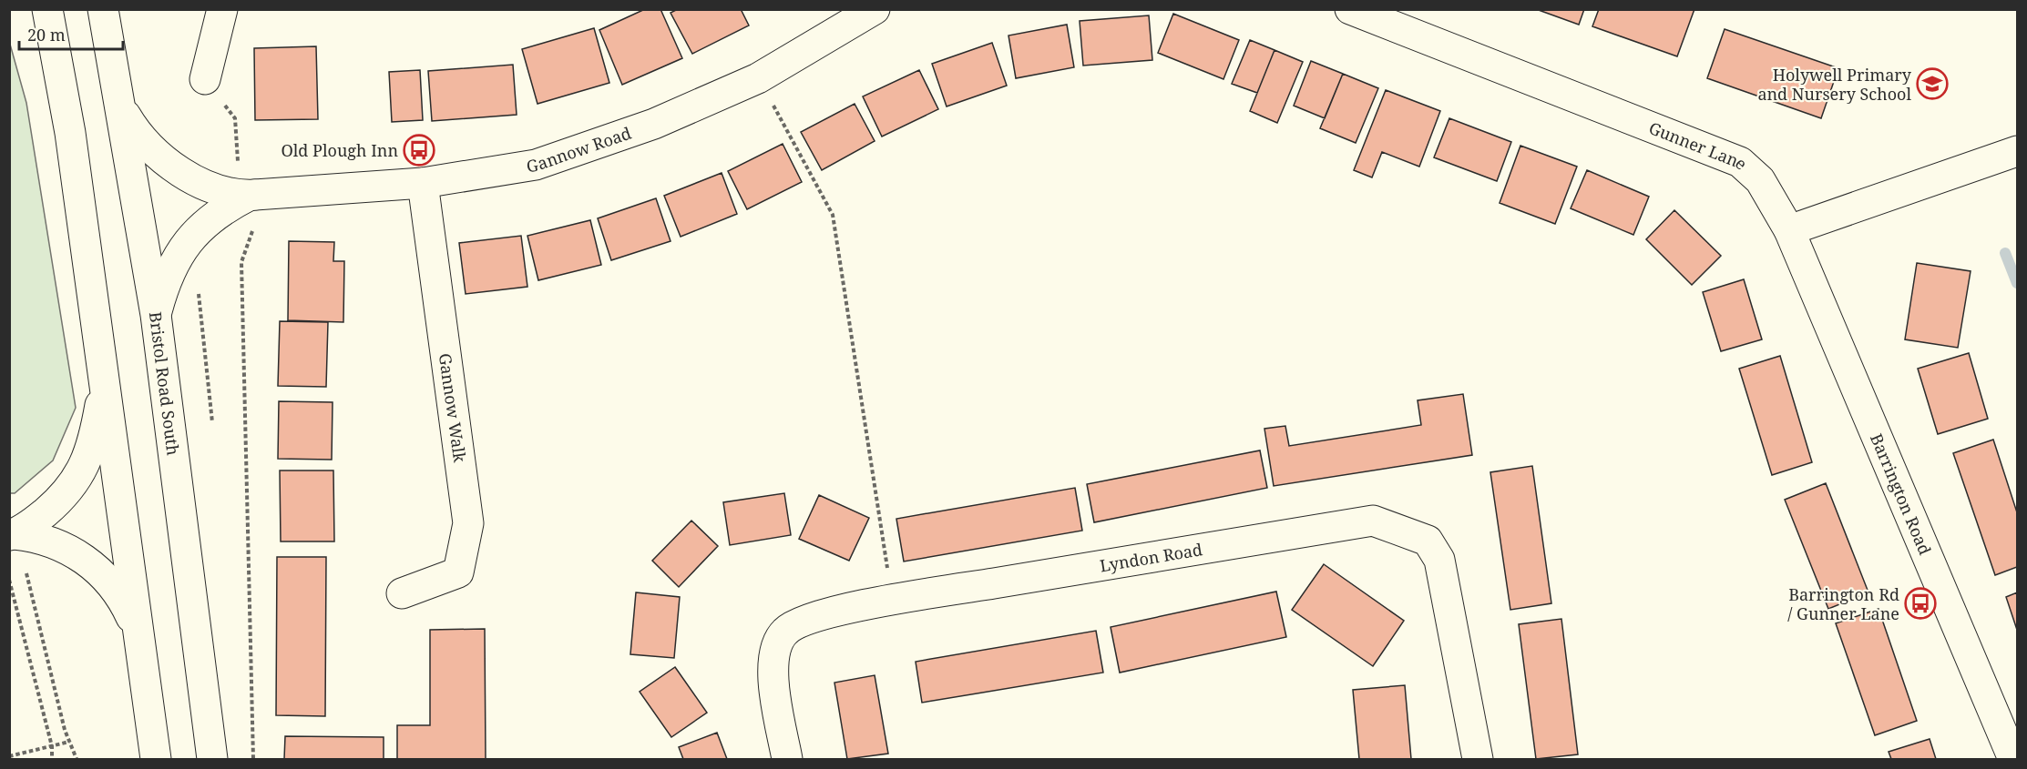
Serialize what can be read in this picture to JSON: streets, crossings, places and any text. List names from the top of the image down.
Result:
{
  "streets": {
    "main road": [
      "Gunner Lane",
      "Gannow Road",
      "Bristol Road South",
      "Gannow Walk",
      "Barrington Road",
      "Lyndon Road"
    ]
  },
  "crossings": [
    ["Gunner Lane", "Barrington Road"],
    ["Gannow Road", "Gannow Walk"]
  ],
  "places": {
    "school or university": ["Holywell Primary and Nursery School"],
    "bus stop": ["Old Plough Inn", "Barrington Rd / Gunner Lane"]
  },
  "scale_bar": "20 m"
}
